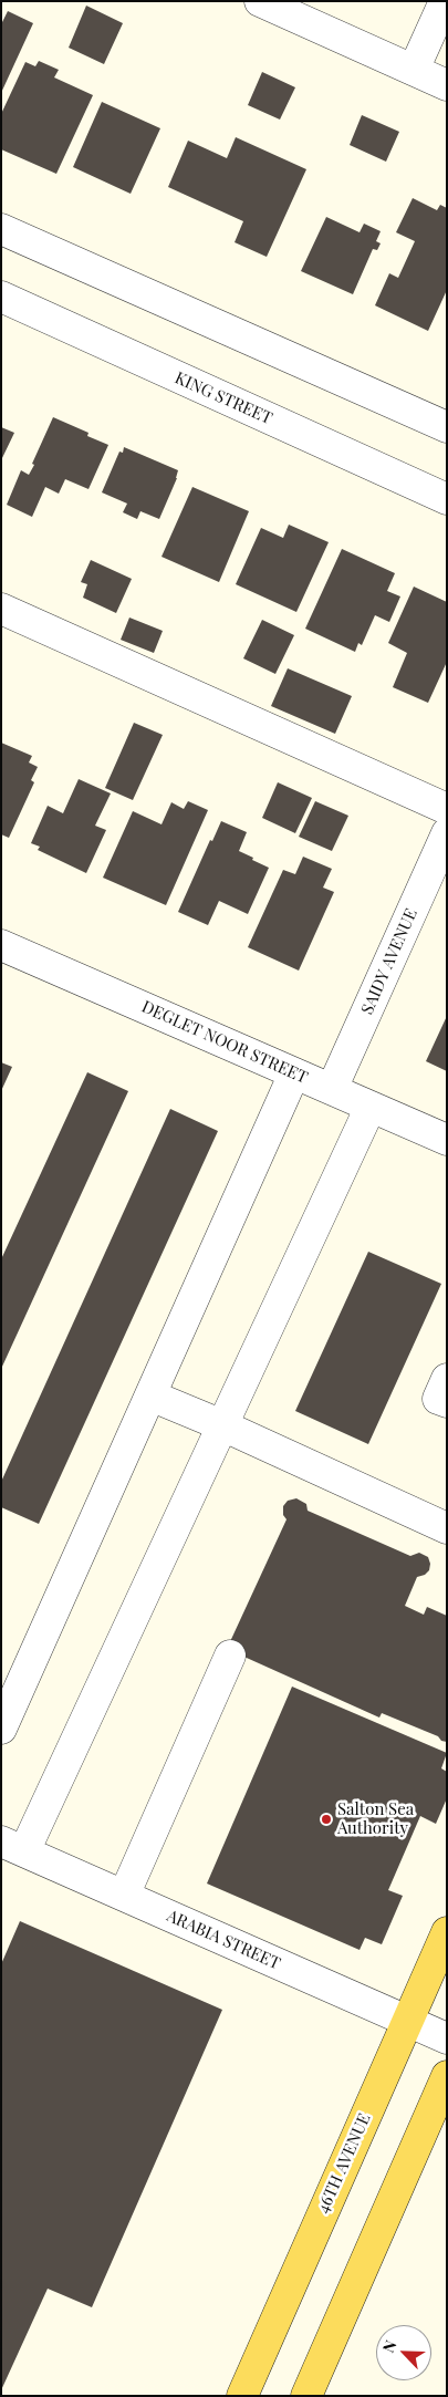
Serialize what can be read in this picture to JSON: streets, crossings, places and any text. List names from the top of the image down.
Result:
{
  "streets": {
    "main road": ["46TH AVENUE"],
    "street": [
      "KING STREET",
      "SAIDY AVENUE",
      "DEGLET NOOR STREET",
      "ARABIA STREET"
    ]
  },
  "crossings": [
    ["SAIDY AVENUE", "DEGLET NOOR STREET"],
    ["ARABIA STREET", "46TH AVENUE"]
  ],
  "places": ["Salton Sea Authority"],
  "north": "top left"
}
